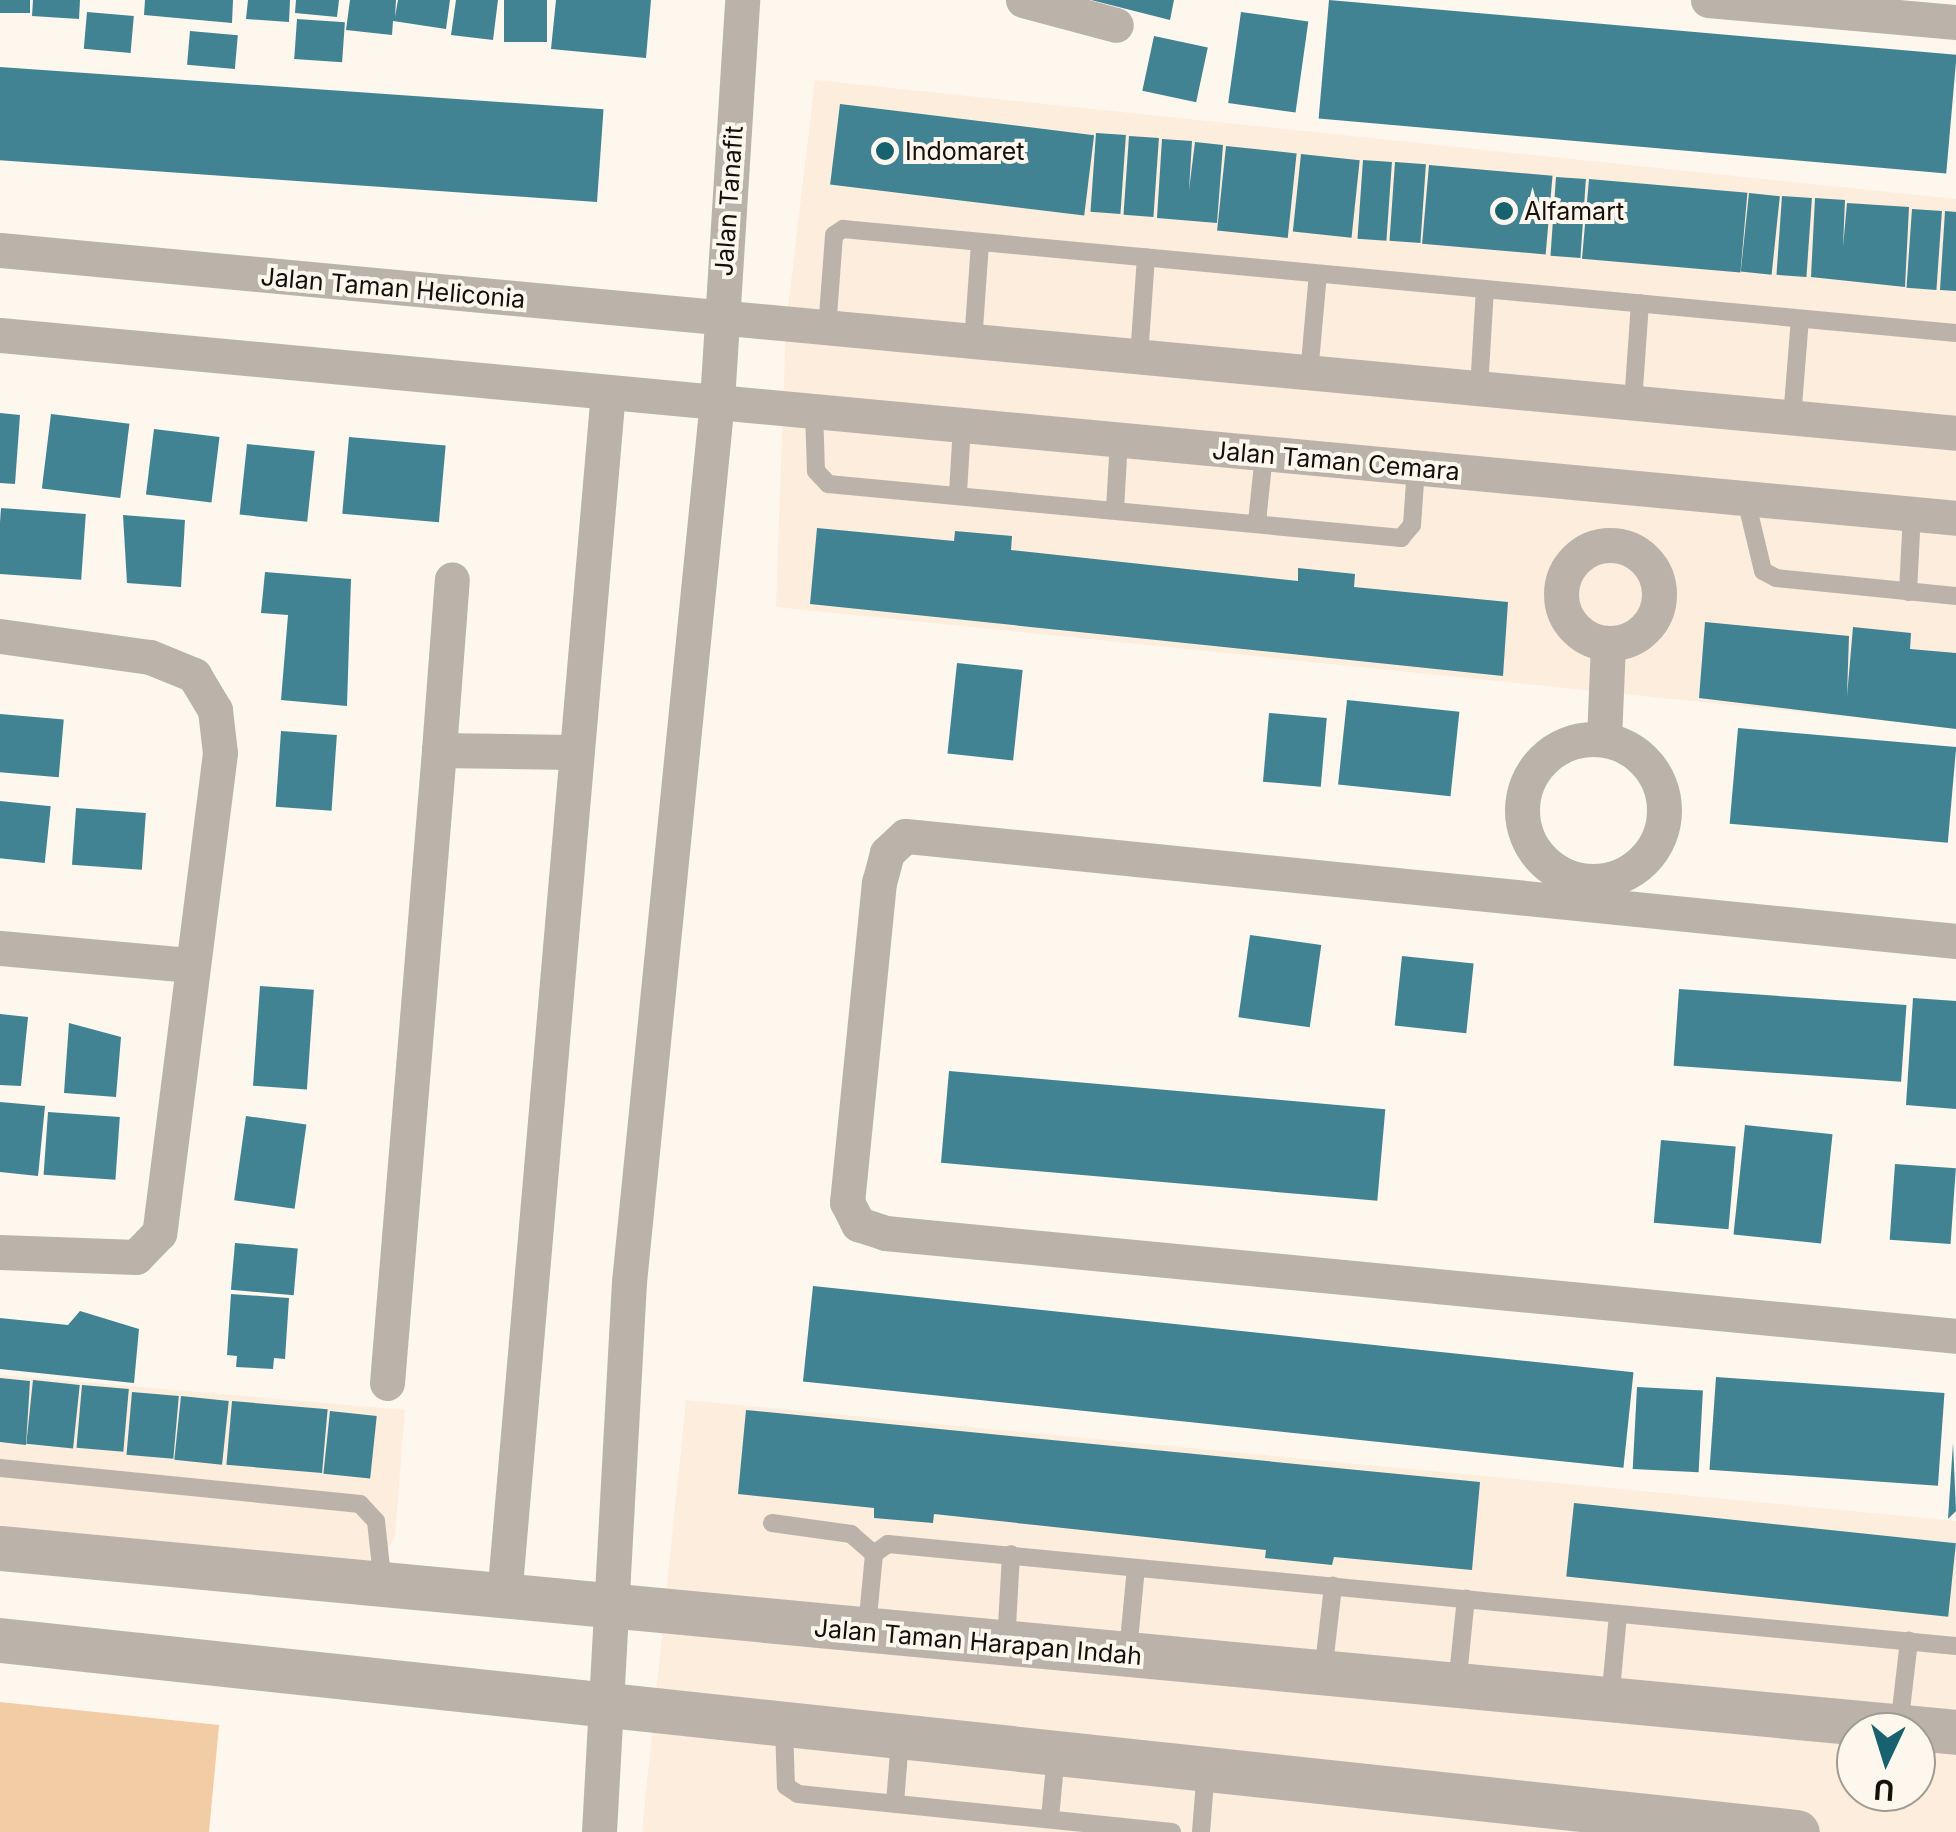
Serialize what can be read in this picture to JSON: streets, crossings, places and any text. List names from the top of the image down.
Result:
{
  "streets": {
    "street": [
      "Jalan Tanafit",
      "Jalan Taman Heliconia",
      "Jalan Taman Cemara",
      "Jalan Taman Harapan Indah"
    ]
  },
  "crossings": [
    ["Jalan Tanafit", "Jalan Taman Heliconia"],
    ["Jalan Tanafit", "Jalan Taman Cemara"],
    ["Jalan Tanafit", "Jalan Taman Harapan Indah"]
  ],
  "places": ["Indomaret", "Alfamart"],
  "north": "bottom"
}
